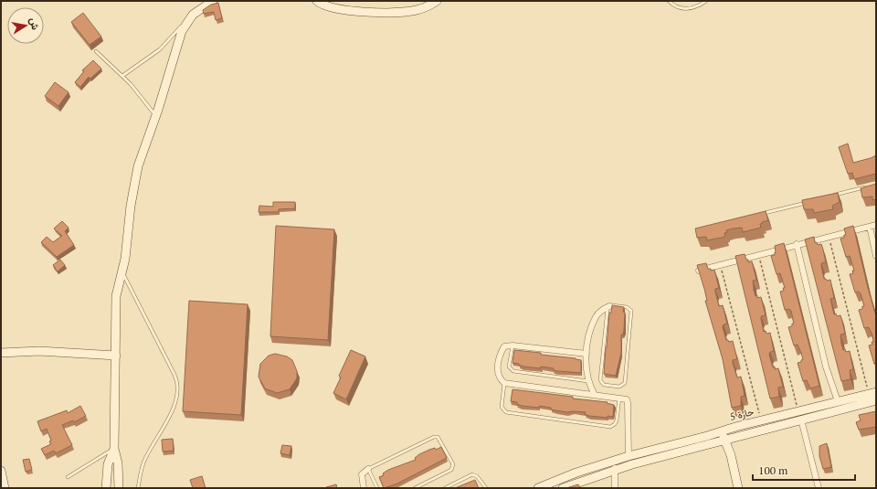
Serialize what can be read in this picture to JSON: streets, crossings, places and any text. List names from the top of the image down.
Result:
{
  "streets": {
    "street": ["حارة 5"]
  },
  "scale_bar": "100 m",
  "north": "right"
}
